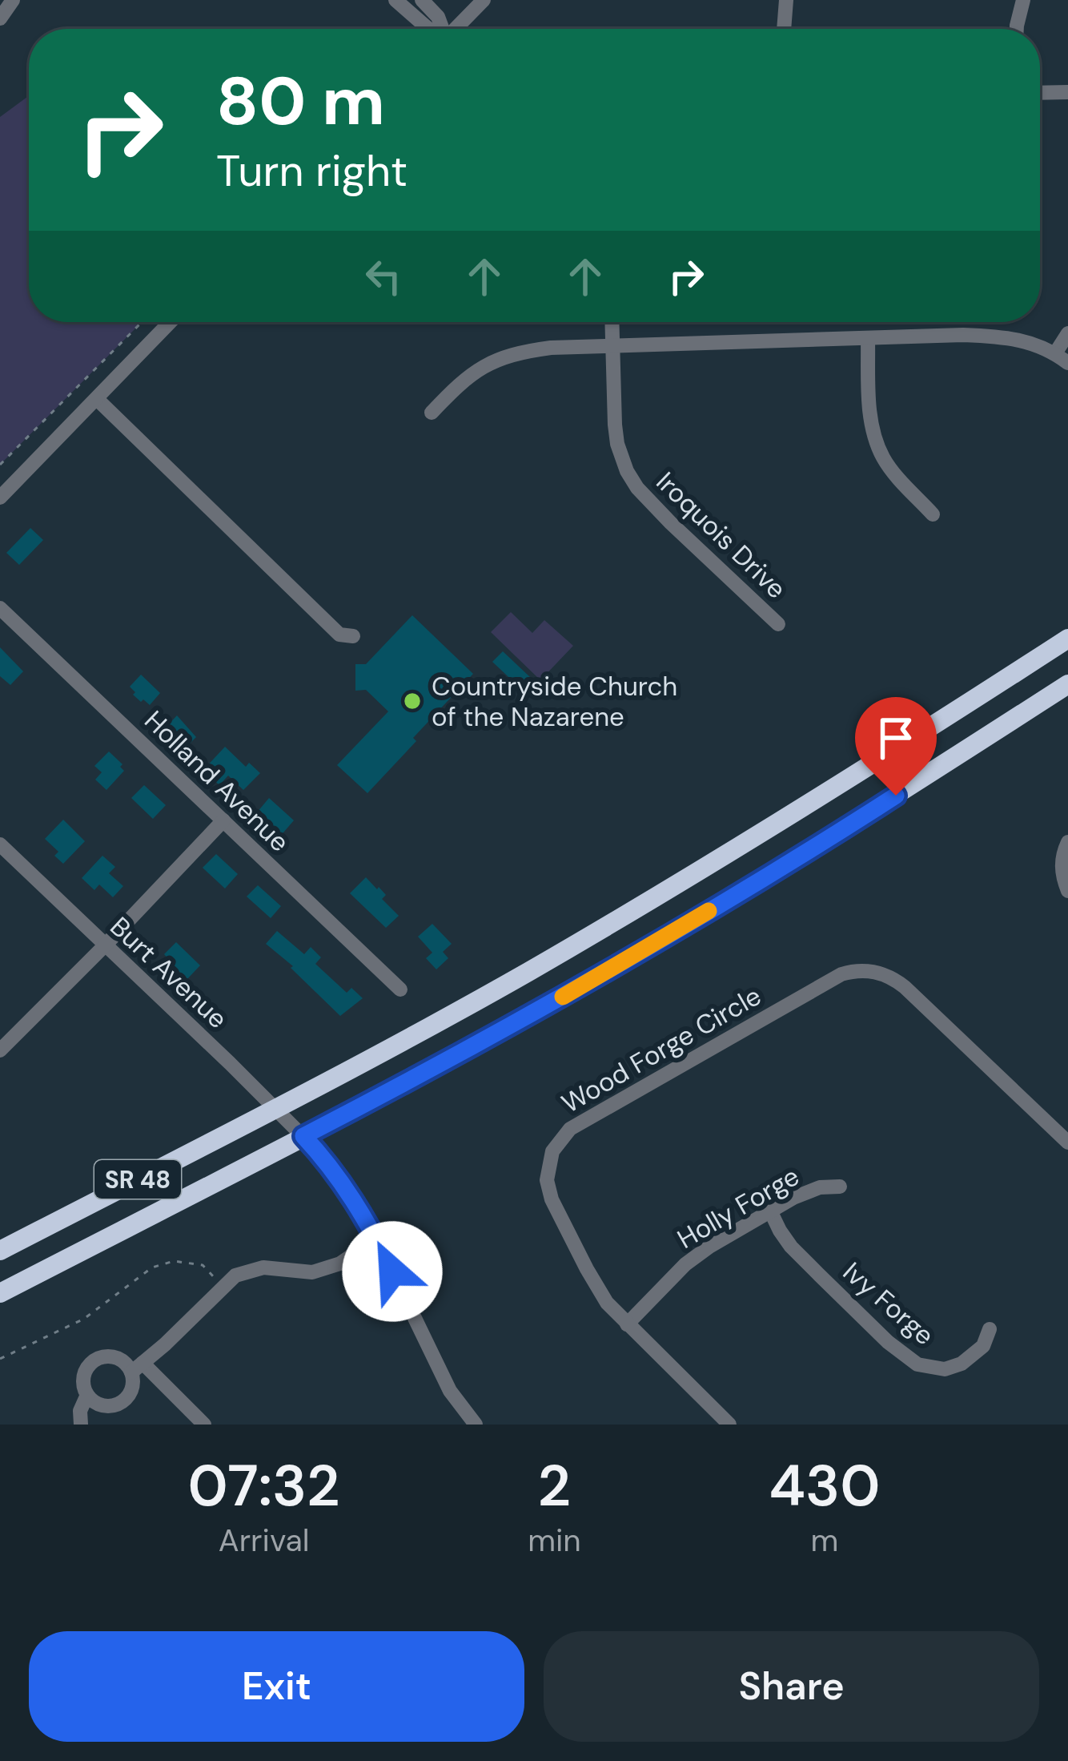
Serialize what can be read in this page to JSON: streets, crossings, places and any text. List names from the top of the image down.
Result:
{
  "streets": {
    "highway": ["SR 48"],
    "street": [
      "Iroquois Drive",
      "Holland Avenue",
      "Burt Avenue",
      "Wood Forge Circle",
      "Holly Forge",
      "Ivy Forge"
    ]
  },
  "crossings": [
    ["Burt Avenue", "SR 48"],
    ["Wood Forge Circle", "Holly Forge"],
    ["Holly Forge", "Ivy Forge"]
  ],
  "places": ["Countryside Church of the Nazarene"],
  "page": {
    "turn": ["80 m", "Turn right"],
    "eta": [
      "07:32",
      "Arrival",
      "2",
      "min",
      "430",
      "m"
    ],
    "buttons": ["Exit", "Share"]
  }
}
